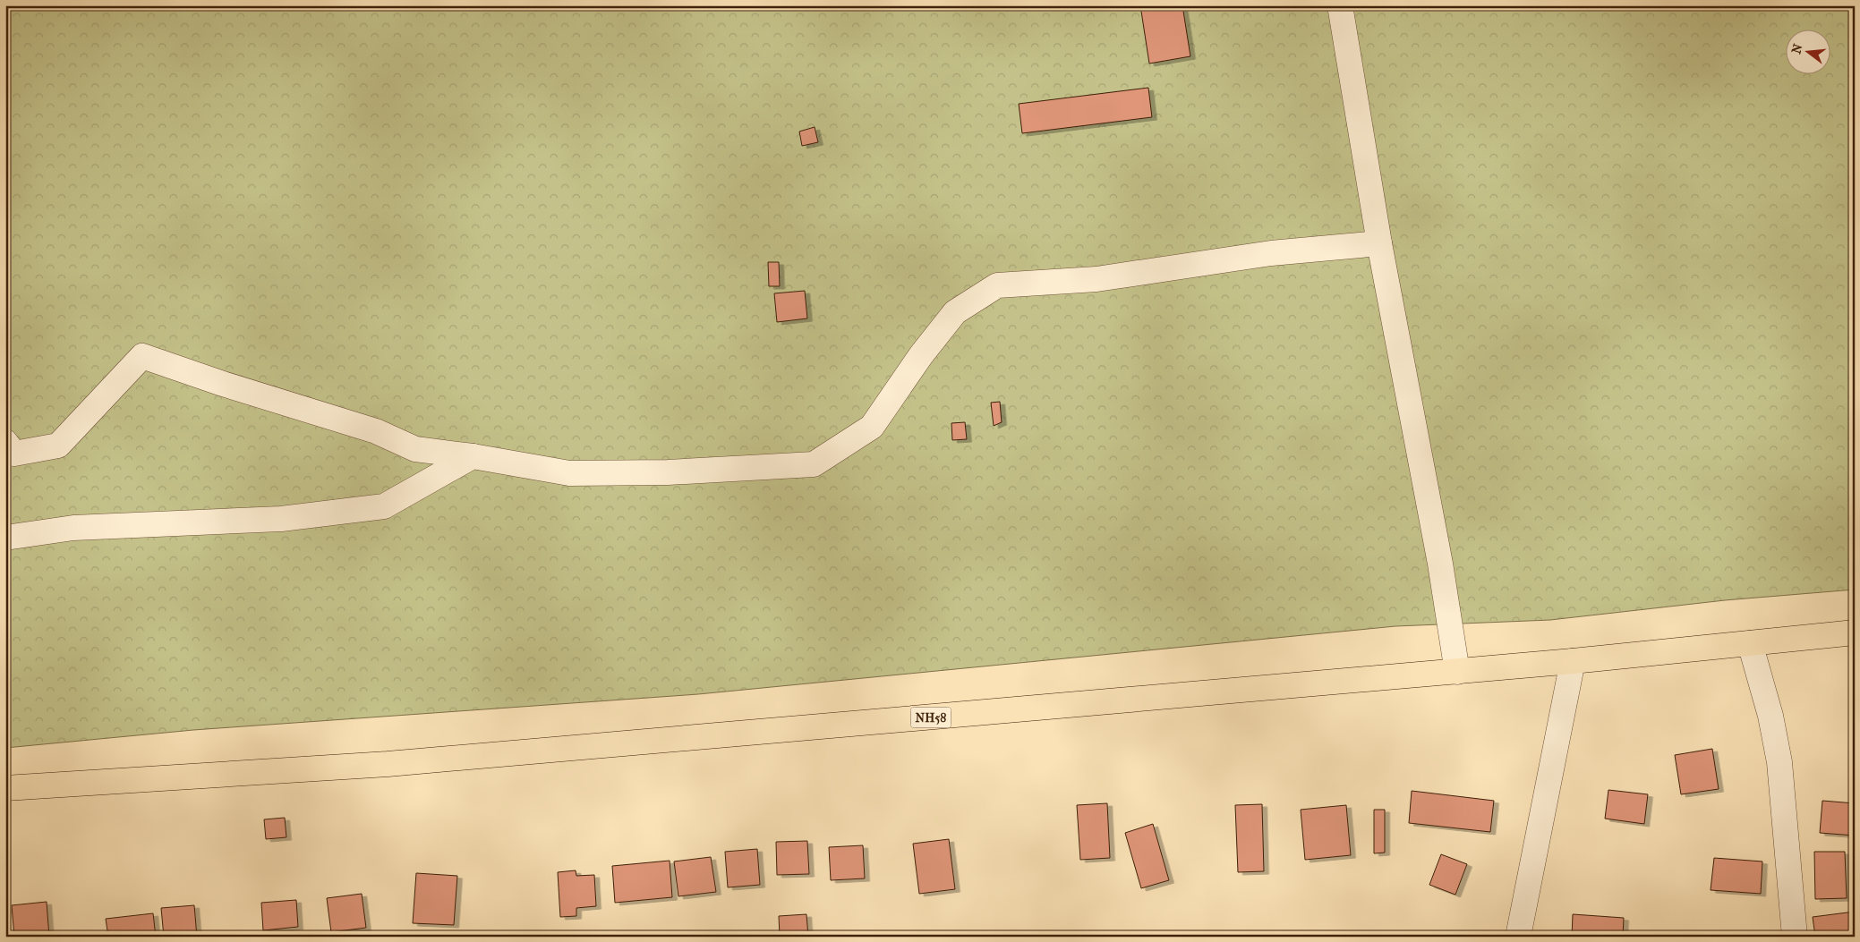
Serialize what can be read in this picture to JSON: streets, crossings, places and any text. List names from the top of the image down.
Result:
{
  "streets": {
    "main road": ["NH58"]
  },
  "north": "left"
}
